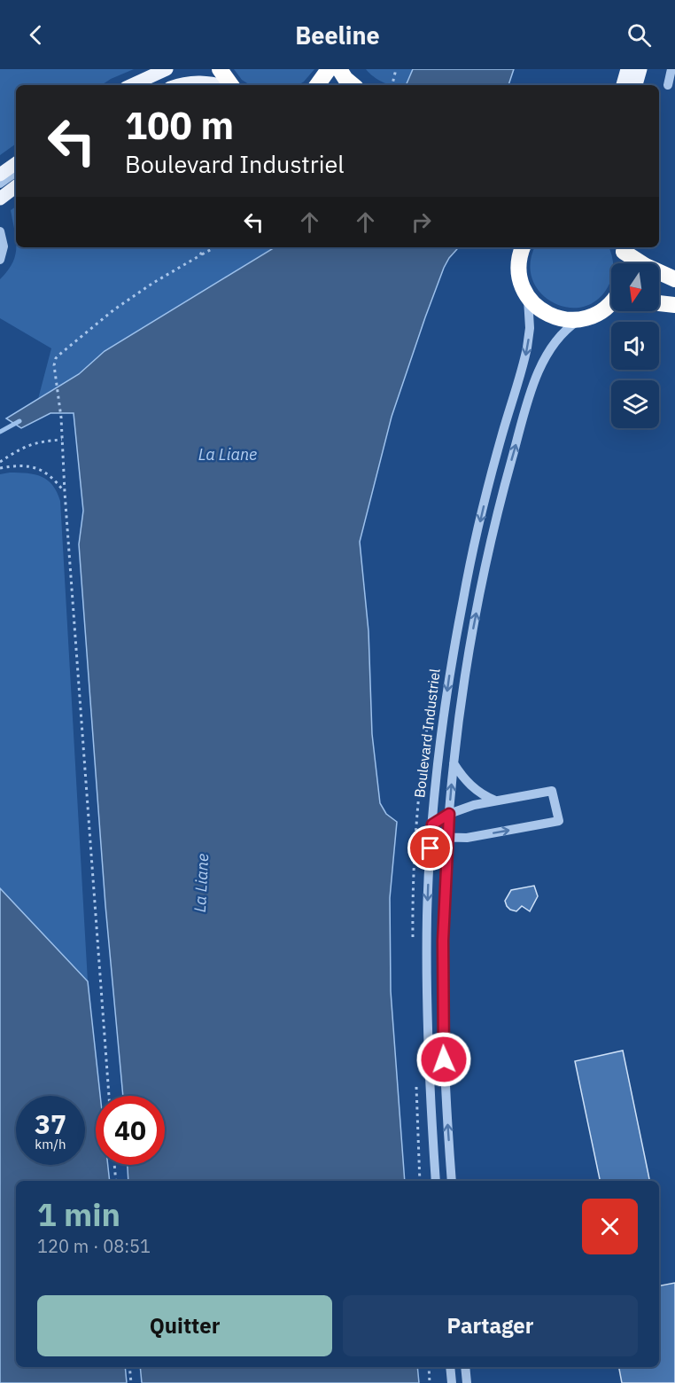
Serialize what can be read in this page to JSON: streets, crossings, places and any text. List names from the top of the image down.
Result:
{
  "streets": {
    "street": ["Boulevard Industriel"]
  },
  "water": ["La Liane"],
  "north": "bottom",
  "page": {
    "header": "Beeline",
    "turn": ["100 m", "Boulevard Industriel"],
    "speed": "37 km/h",
    "limit": "40",
    "heading": ["1 min", "120 m · 08:51"],
    "buttons": ["Quitter", "Partager"]
  }
}
